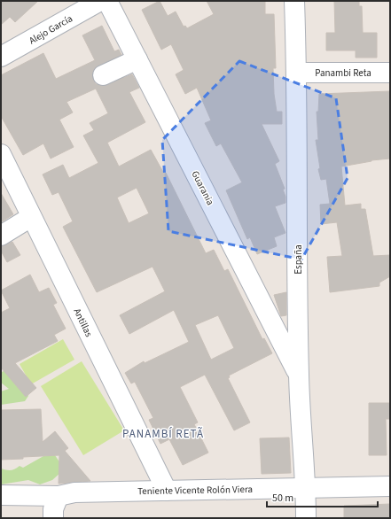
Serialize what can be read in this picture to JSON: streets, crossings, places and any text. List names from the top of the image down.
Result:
{
  "streets": {
    "street": [
      "Alejo García",
      "Panambi Reta",
      "Guarania",
      "España",
      "Antillas",
      "Teniente Vicente Rolón Viera"
    ]
  },
  "crossings": [
    ["Panambi Reta", "España"],
    ["Guarania", "España"],
    ["España", "Teniente Vicente Rolón Viera"],
    ["Antillas", "Teniente Vicente Rolón Viera"]
  ],
  "districts": ["PANAMBÍ RETÃ"],
  "scale_bar": "50 m"
}
